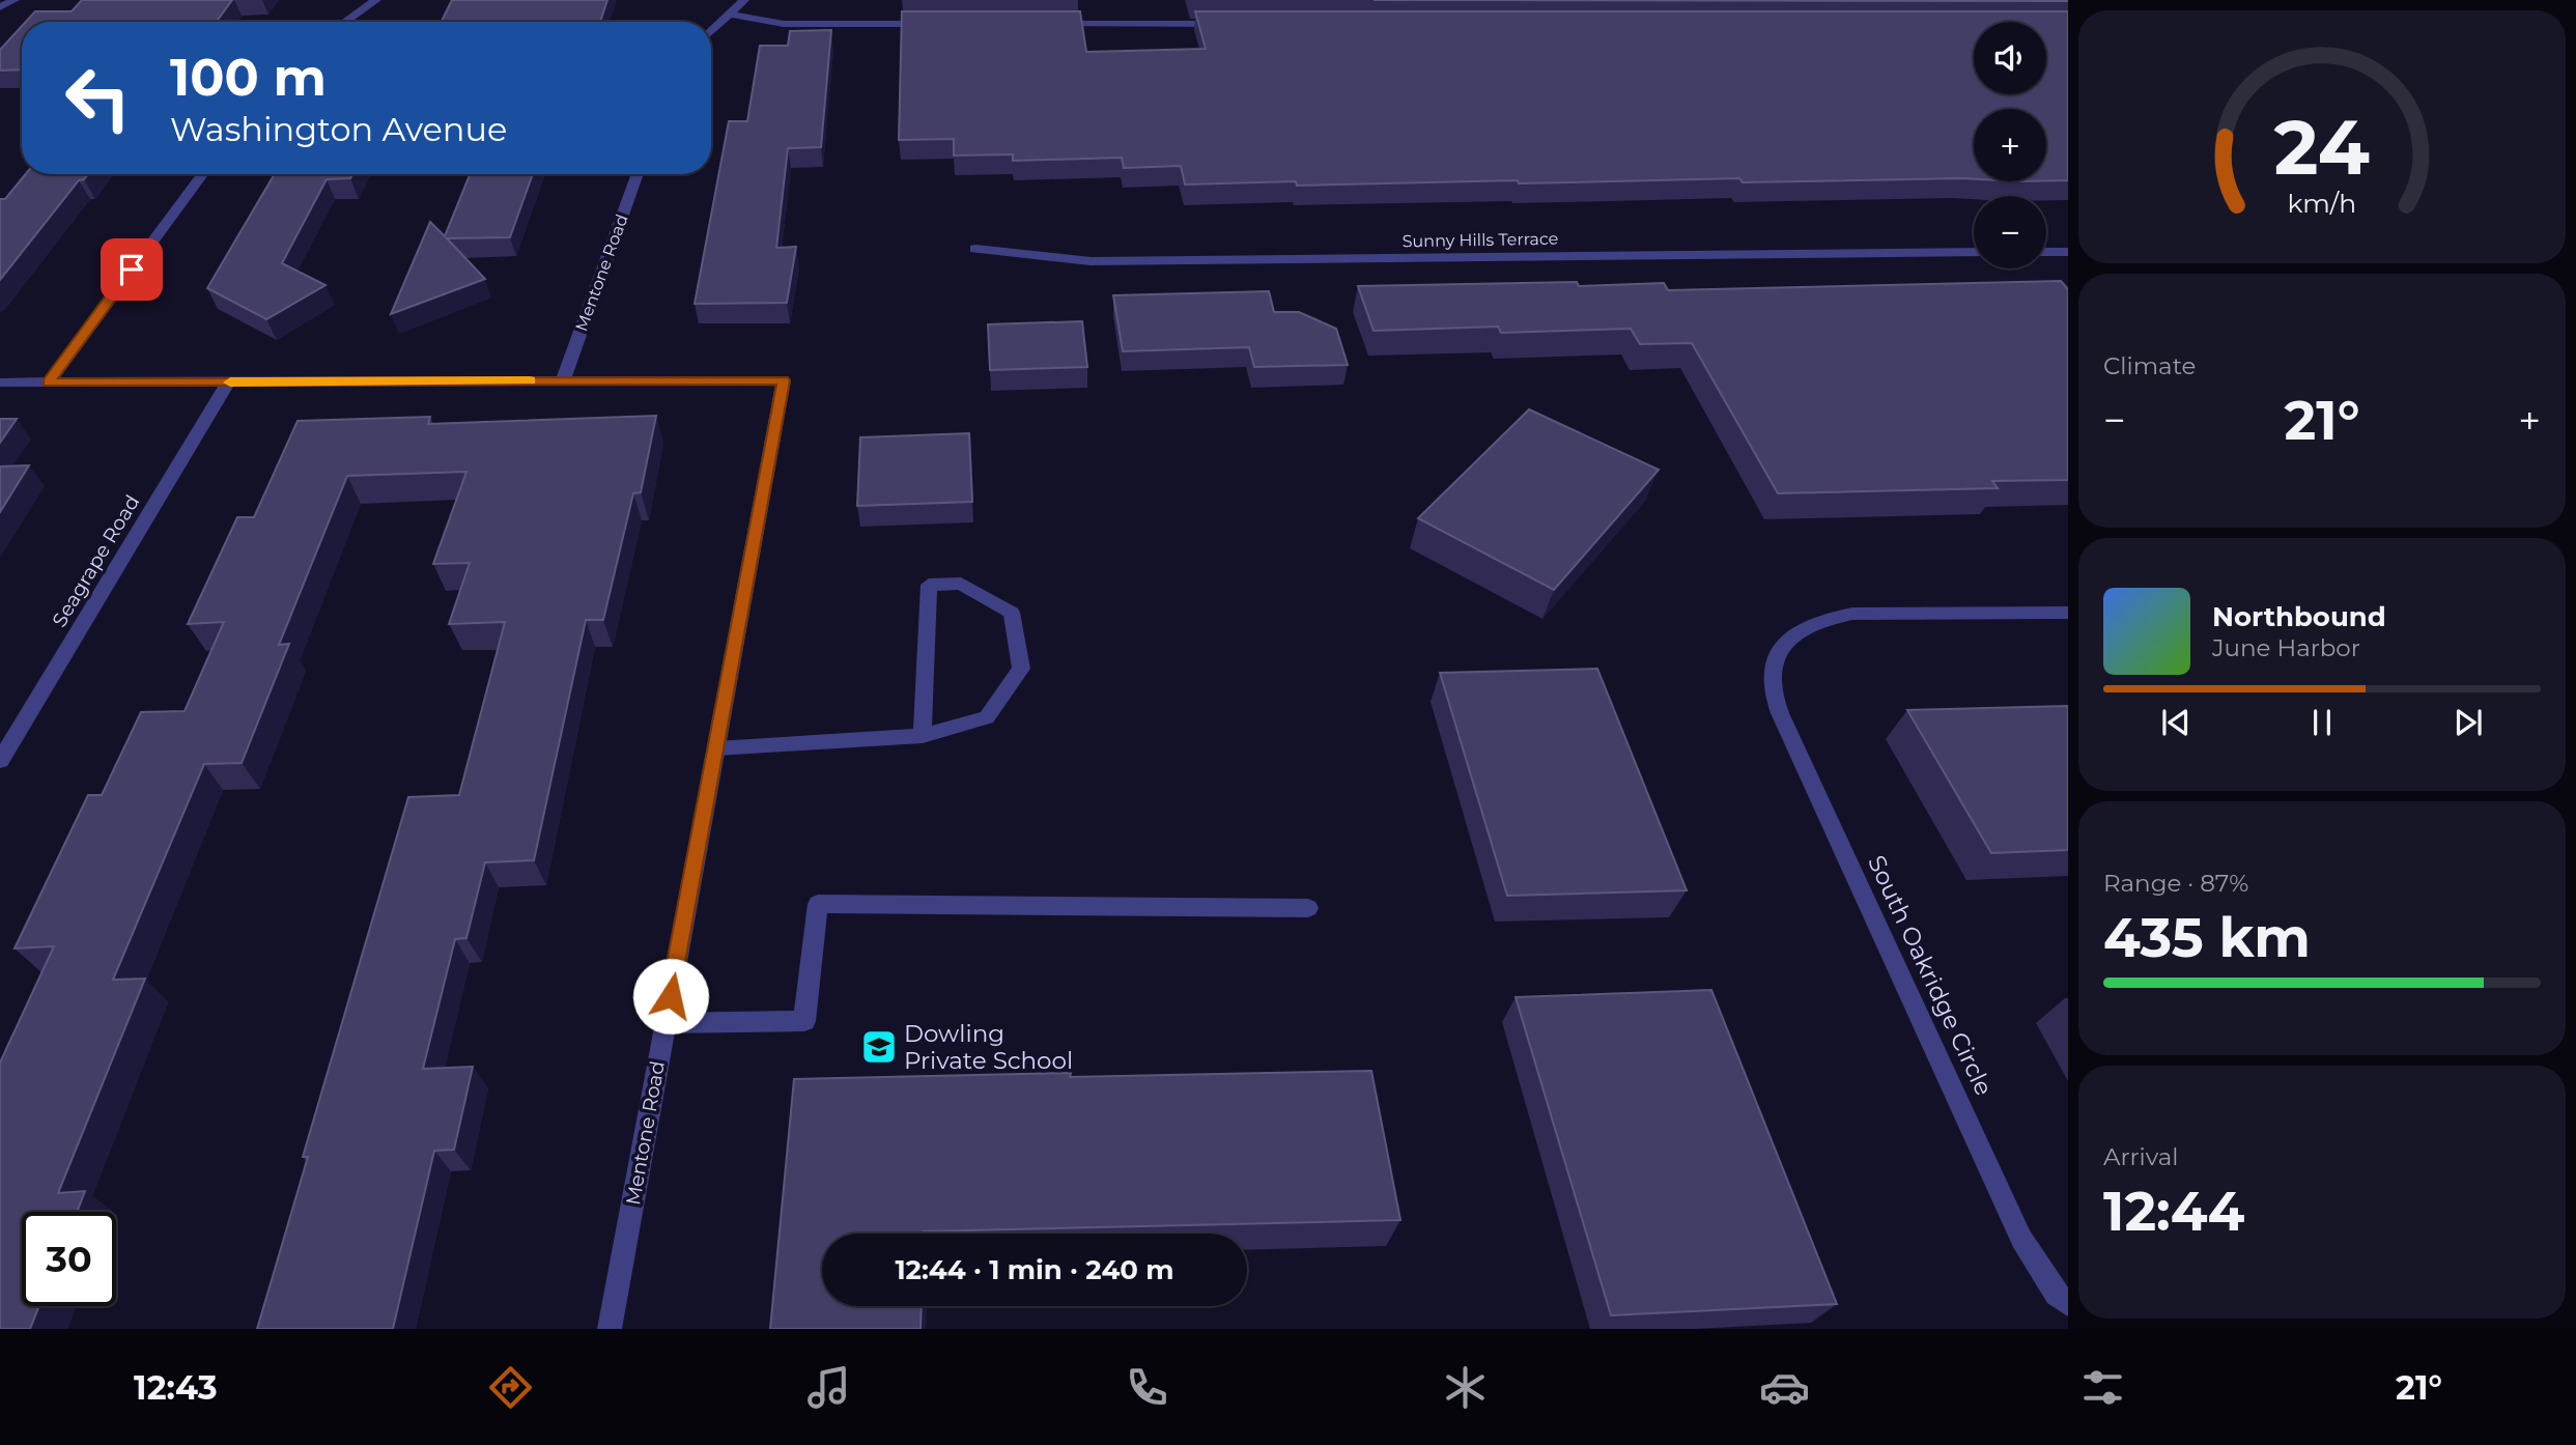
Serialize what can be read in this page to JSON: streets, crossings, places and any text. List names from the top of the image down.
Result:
{
  "streets": {
    "street": [
      "Sunny Hills Terrace",
      "Mentone Road",
      "Seagrape Road",
      "South Oakridge Circle"
    ]
  },
  "places": {
    "school or university": ["Dowling Private School"]
  },
  "page": {
    "map_buttons": ["+", "−"],
    "turn": ["100 m", "Washington Avenue"],
    "tile": [
      "Climate",
      ["Range · 87%", "435 km"],
      ["Arrival", "12:44"]
    ],
    "heat": ["−", "21°", "+"],
    "song": ["Northbound", "June Harbor"],
    "limit": "30",
    "trip": "12:44 · 1 min · 240 m",
    "tabs": ["12:43", "21°"],
    "gauge": ["24", "km/h"]
  }
}
